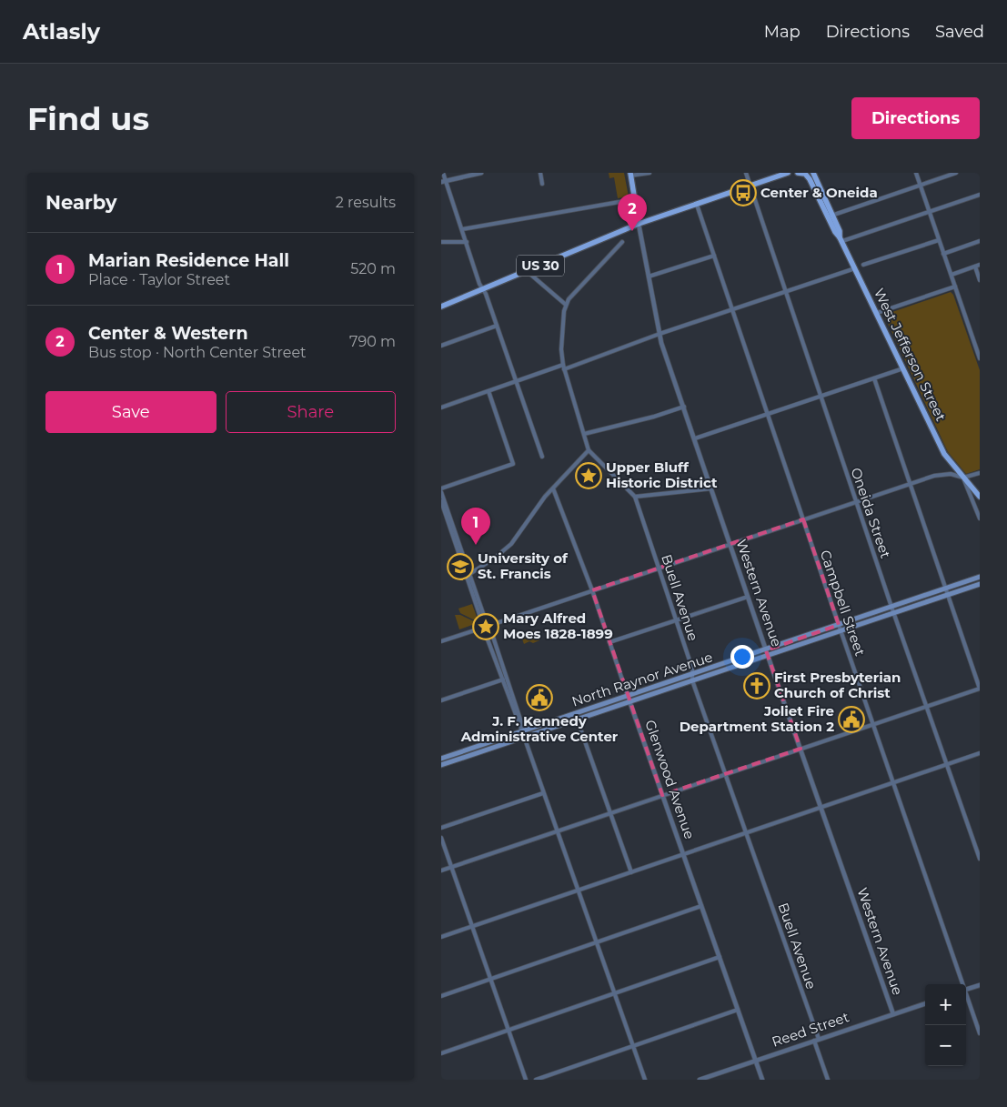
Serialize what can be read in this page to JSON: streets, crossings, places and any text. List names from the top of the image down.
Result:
{
  "streets": {
    "main road": [
      "US 30",
      "West Jefferson Street",
      "Western Avenue",
      "North Raynor Avenue"
    ],
    "street": [
      "Oneida Street",
      "Buell Avenue",
      "Campbell Street",
      "Glenwood Avenue",
      "Reed Street"
    ]
  },
  "crossings": [
    ["US 30", "Oneida Street"],
    ["US 30", "Western Avenue"],
    ["US 30", "Campbell Street"],
    ["Oneida Street", "North Raynor Avenue"],
    ["Western Avenue", "North Raynor Avenue"],
    ["Western Avenue", "Reed Street"],
    ["Buell Avenue", "North Raynor Avenue"],
    ["Buell Avenue", "Reed Street"],
    ["Campbell Street", "North Raynor Avenue"],
    ["North Raynor Avenue", "Glenwood Avenue"],
    ["Glenwood Avenue", "Reed Street"]
  ],
  "places": {
    "bus stop": ["Center & Oneida"],
    "place": ["Upper Bluff Historic District", "Mary Alfred Moes 1828-1899"],
    "school or university": ["University of St. Francis"],
    "church": ["First Presbyterian Church of Christ"],
    "public building": ["J. F. Kennedy Administrative Center", "Joliet Fire Department Station 2"]
  },
  "page": {
    "header": "Atlasly",
    "nav": ["Map", "Directions", "Saved"],
    "buttons": [
      "Directions",
      ["Save", "Share"]
    ],
    "title": "Find us",
    "heading": ["Nearby", "2 results"],
    "pins": ["2", "1"],
    "list": [
      {
        "mark": "1",
        "name": "Marian Residence Hall",
        "note": "Place · Taylor Street",
        "value": "520 m"
      },
      {
        "mark": "2",
        "name": "Center & Western",
        "note": "Bus stop · North Center Street",
        "value": "790 m"
      }
    ],
    "map_buttons": ["+", "−"]
  }
}
